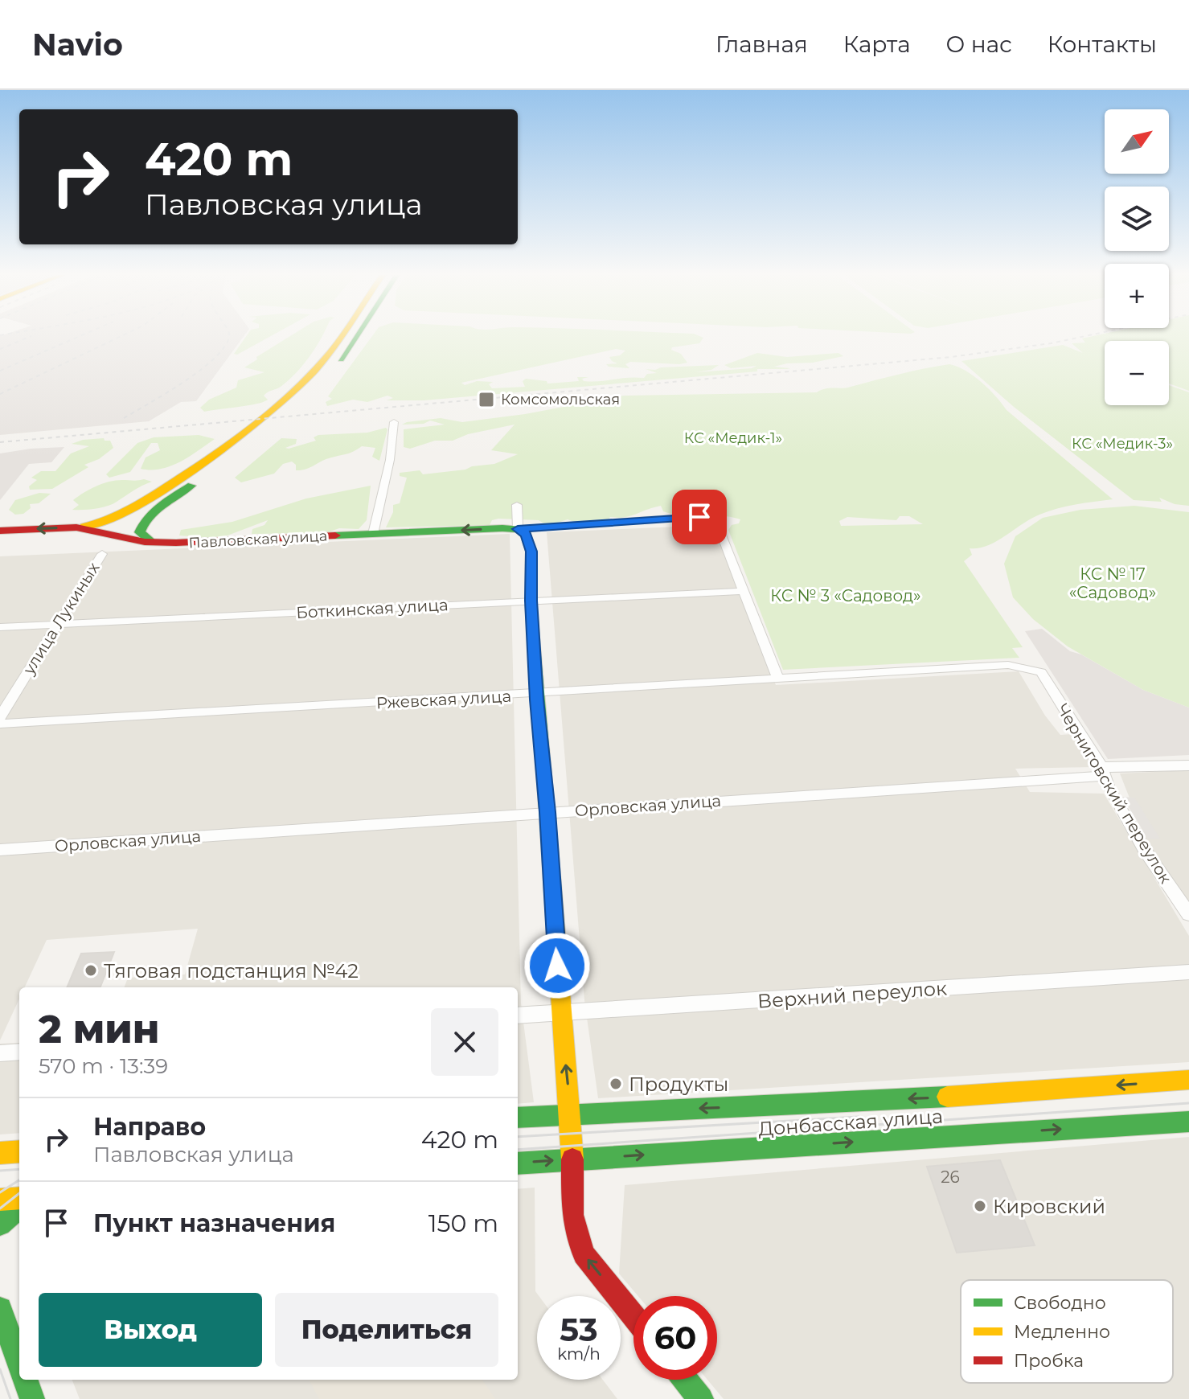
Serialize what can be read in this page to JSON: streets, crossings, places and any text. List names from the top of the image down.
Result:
{
  "streets": {
    "main road": ["Павловская улица", "Донбасская улица"],
    "street": [
      "Боткинская улица",
      "улица Лукиных",
      "Ржевская улица",
      "Черниговский переулок",
      "Орловская улица",
      "Верхний переулок"
    ]
  },
  "crossings": [
    ["Павловская улица", "Боткинская улица"],
    ["Боткинская улица", "улица Лукиных"],
    ["Ржевская улица", "Черниговский переулок"],
    ["Черниговский переулок", "Орловская улица"]
  ],
  "parks": [
    "КС «Медик-1»",
    "КС «Медик-3»",
    "КС № 17 «Садовод»",
    "КС № 3 «Садовод»"
  ],
  "places": {
    "transit": ["Комсомольская"],
    "other": ["Тяговая подстанция №42", "Продукты", "Кировский"]
  },
  "house_numbers": ["26"],
  "legend": ["Свободно", "Медленно", "Пробка"],
  "north": "top right",
  "page": {
    "header": "Navio",
    "nav": [
      "Главная",
      "Карта",
      "О нас",
      "Контакты"
    ],
    "map_buttons": ["+", "−"],
    "turn": ["420 m", "Павловская улица"],
    "heading": ["2 мин", "570 m · 13:39"],
    "list": [
      {
        "name": "Направо",
        "note": "Павловская улица",
        "value": "420 m"
      },
      {
        "name": "Пункт назначения",
        "value": "150 m"
      }
    ],
    "buttons": ["Выход", "Поделиться"],
    "speed": "53 km/h",
    "limit": "60"
  }
}
